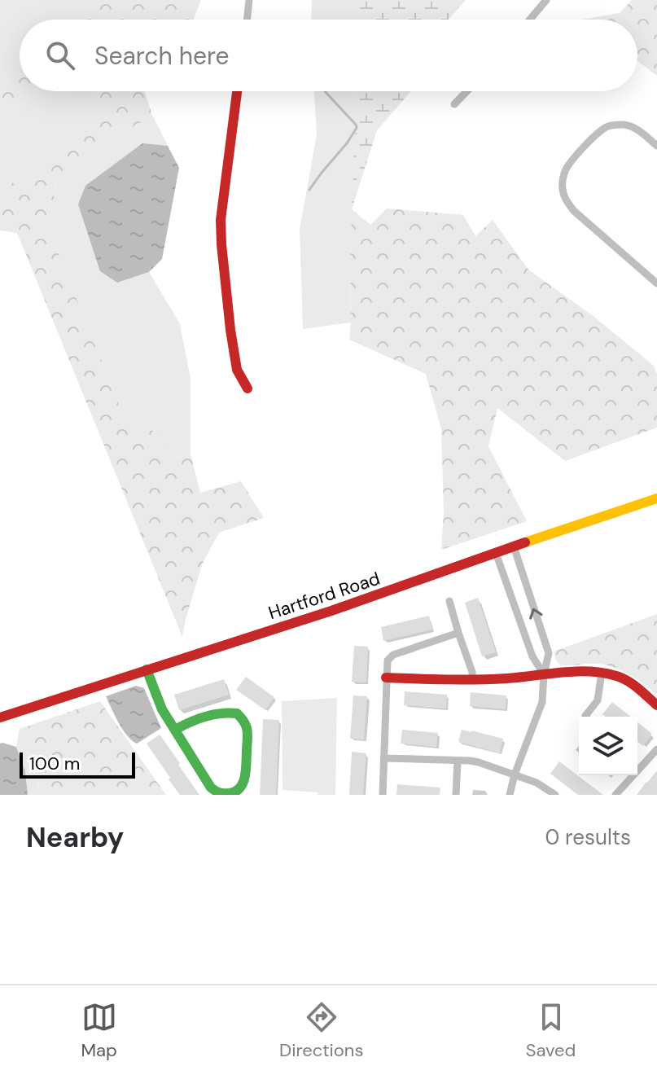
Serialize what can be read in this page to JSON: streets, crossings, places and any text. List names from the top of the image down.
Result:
{
  "streets": {
    "street": ["Hartford Road"]
  },
  "scale_bar": "100 m",
  "page": {
    "search": "Search here",
    "scale": "100 m",
    "heading": ["Nearby", "0 results"],
    "nav": ["Map", "Directions", "Saved"]
  }
}
